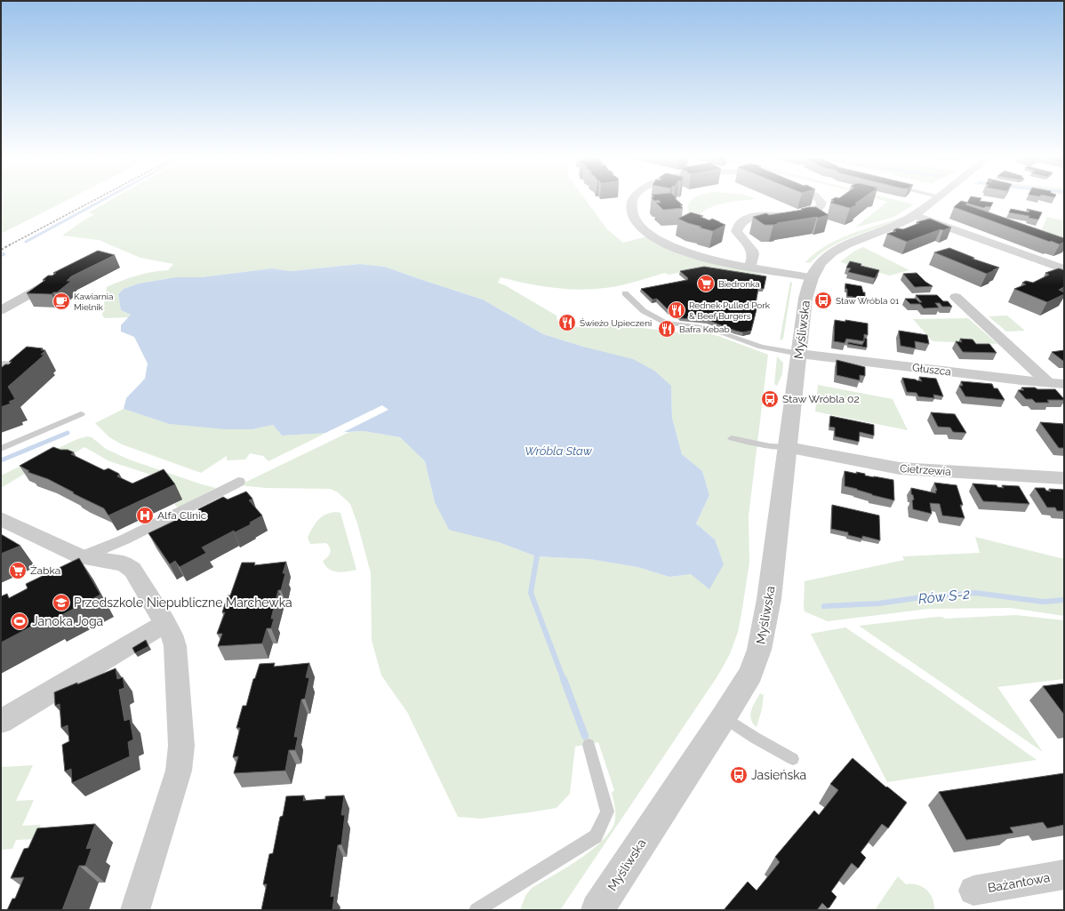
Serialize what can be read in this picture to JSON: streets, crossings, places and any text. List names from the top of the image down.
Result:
{
  "streets": {
    "street": [
      "Myśliwska",
      "Głuszca",
      "Cietrzewia",
      "Bażantowa"
    ]
  },
  "crossings": [
    ["Myśliwska", "Głuszca"],
    ["Myśliwska", "Cietrzewia"]
  ],
  "water": ["Wróbla Staw", "Rów S-2"],
  "places": {
    "supermarket": ["Biedronka", "Żabka"],
    "bus stop": ["Staw Wróbla 01", "Staw Wróbla 02", "Jasieńska"],
    "cafe": ["Kawiarnia Mielnik"],
    "restaurant": ["Rednek Pulled Pork & Beef Burgers", "Świeżo Upieczeni", "Bafra Kebab"],
    "hospital": ["Alfa Clinic"],
    "school or university": ["Przedszkole Niepubliczne Marchewka"],
    "sports": ["Janoka Joga"]
  }
}
